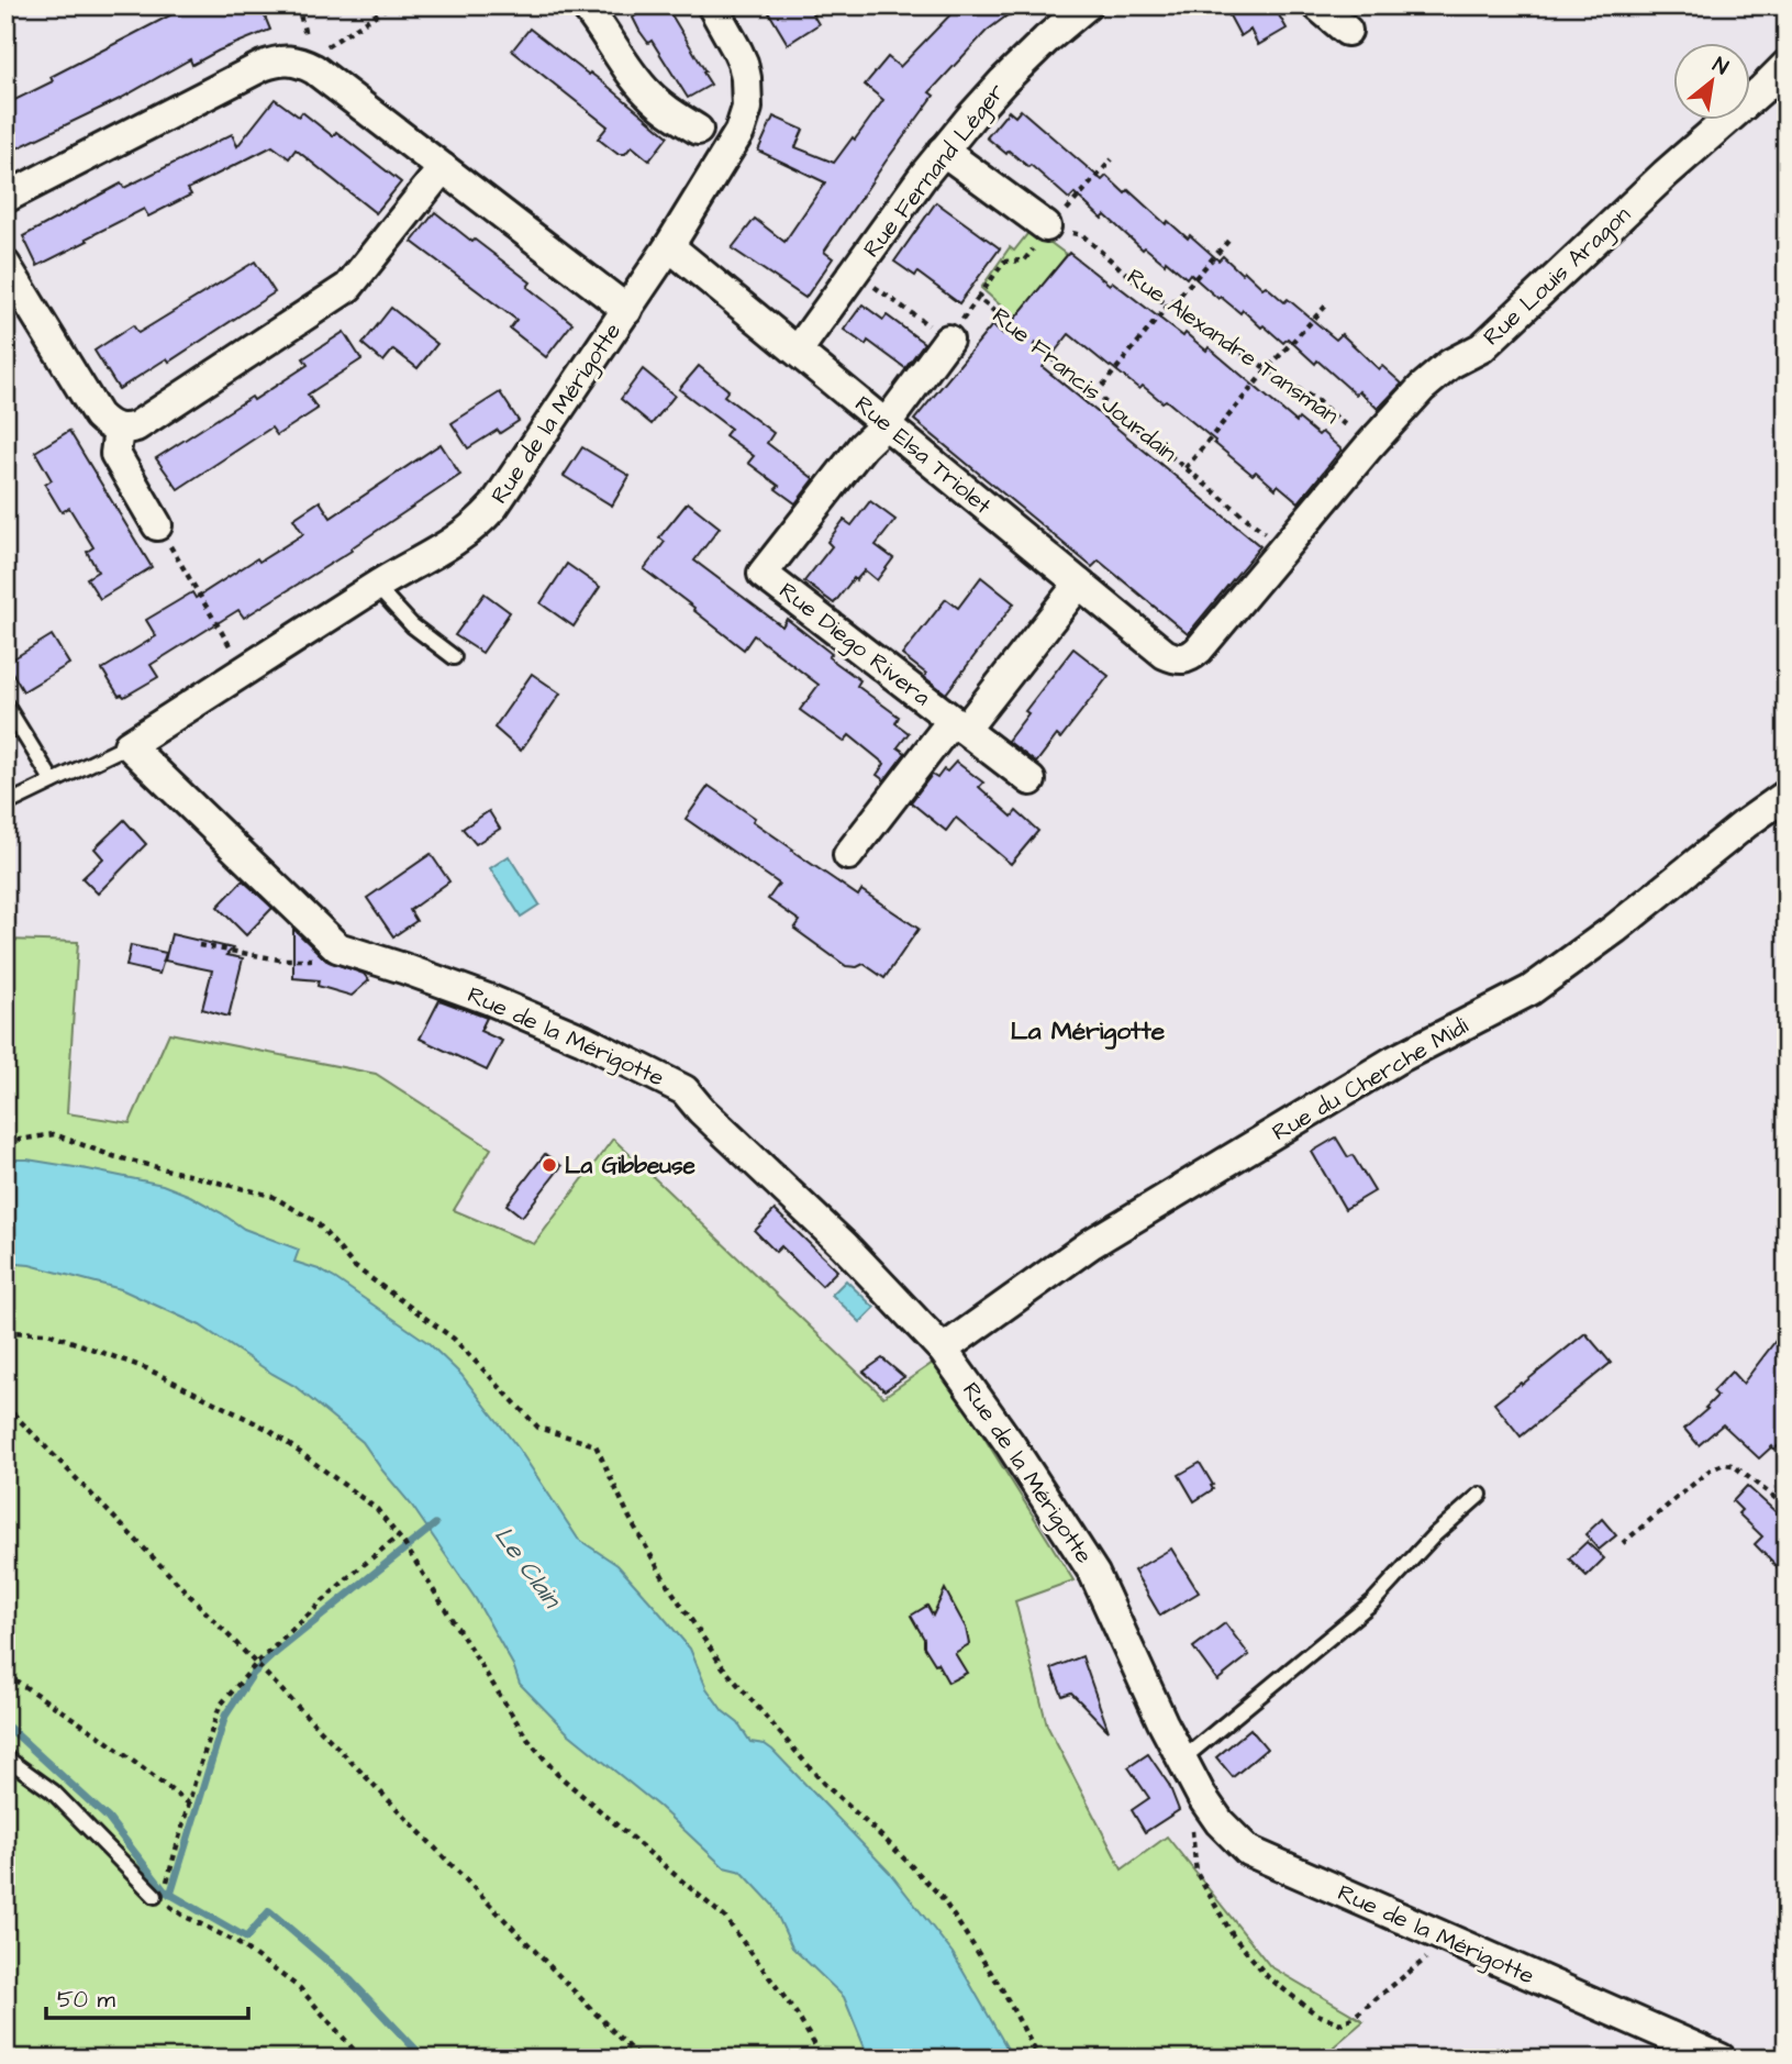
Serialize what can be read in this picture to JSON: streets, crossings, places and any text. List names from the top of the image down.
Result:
{
  "streets": {
    "street": [
      "Rue Fernand Léger",
      "Rue Louis Aragon",
      "Rue de la Mérigotte",
      "Rue Elsa Triolet",
      "Rue Diego Rivera",
      "Rue du Cherche Midi"
    ],
    "path": ["Rue Alexandre Tansman", "Rue Francis Jourdain"]
  },
  "crossings": [
    ["Rue Fernand Léger", "Rue Elsa Triolet"],
    ["Rue Louis Aragon", "Rue Alexandre Tansman"],
    ["Rue Louis Aragon", "Rue Francis Jourdain"],
    ["Rue Louis Aragon", "Rue Elsa Triolet"],
    ["Rue de la Mérigotte", "Rue Elsa Triolet"],
    ["Rue de la Mérigotte", "Rue du Cherche Midi"],
    ["Rue Elsa Triolet", "Rue Diego Rivera"]
  ],
  "districts": ["La Mérigotte"],
  "water": ["Le Clain"],
  "places": ["La Gibbeuse"],
  "scale_bar": "50 m",
  "north": "top right"
}
